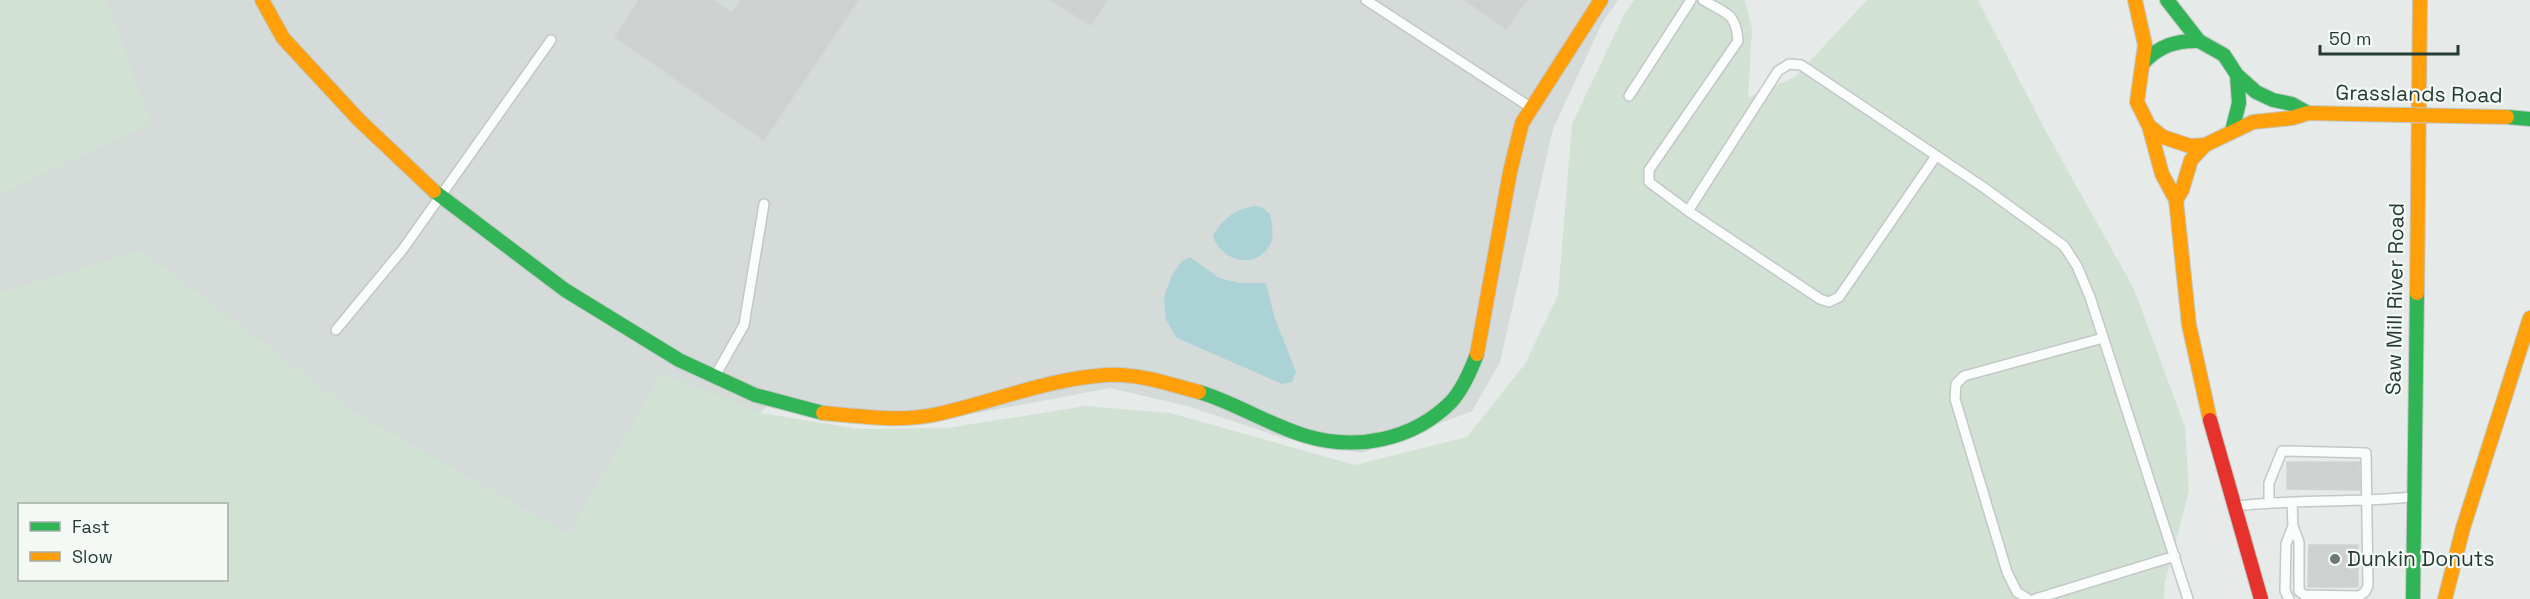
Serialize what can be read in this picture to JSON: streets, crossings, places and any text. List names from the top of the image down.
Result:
{
  "streets": {
    "main road": ["Grasslands Road", "Saw Mill River Road"]
  },
  "places": ["Dunkin Donuts"],
  "legend": ["Fast", "Slow"],
  "scale_bar": "50 m"
}
